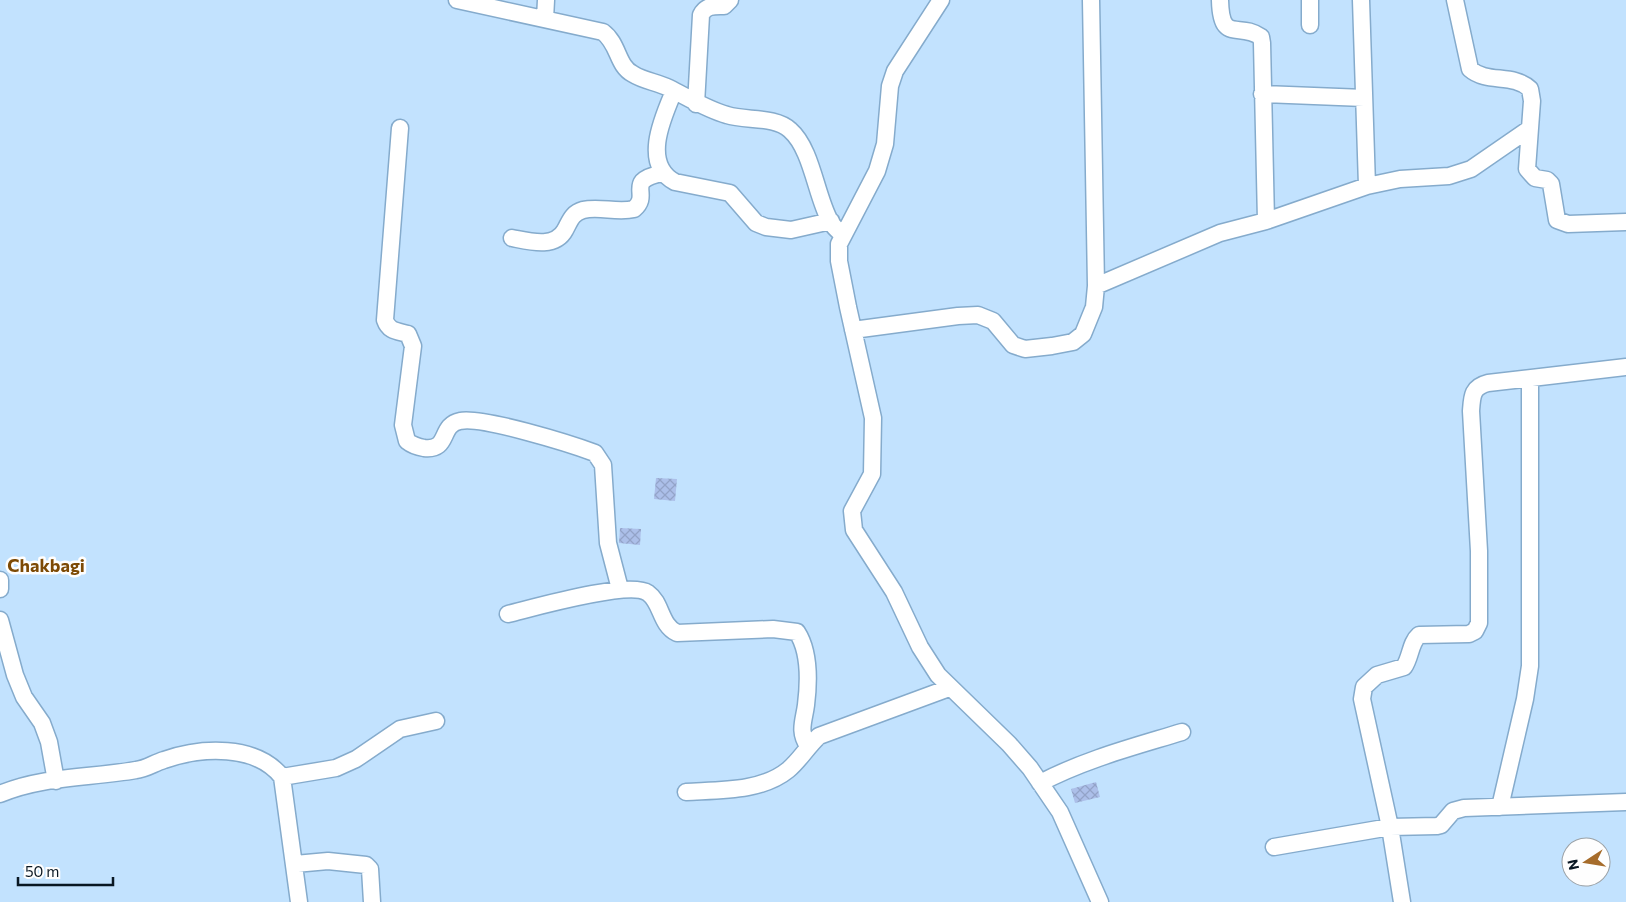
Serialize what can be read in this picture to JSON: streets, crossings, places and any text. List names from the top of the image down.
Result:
{
  "districts": ["Chakbagi"],
  "scale_bar": "50 m",
  "north": "left"
}
